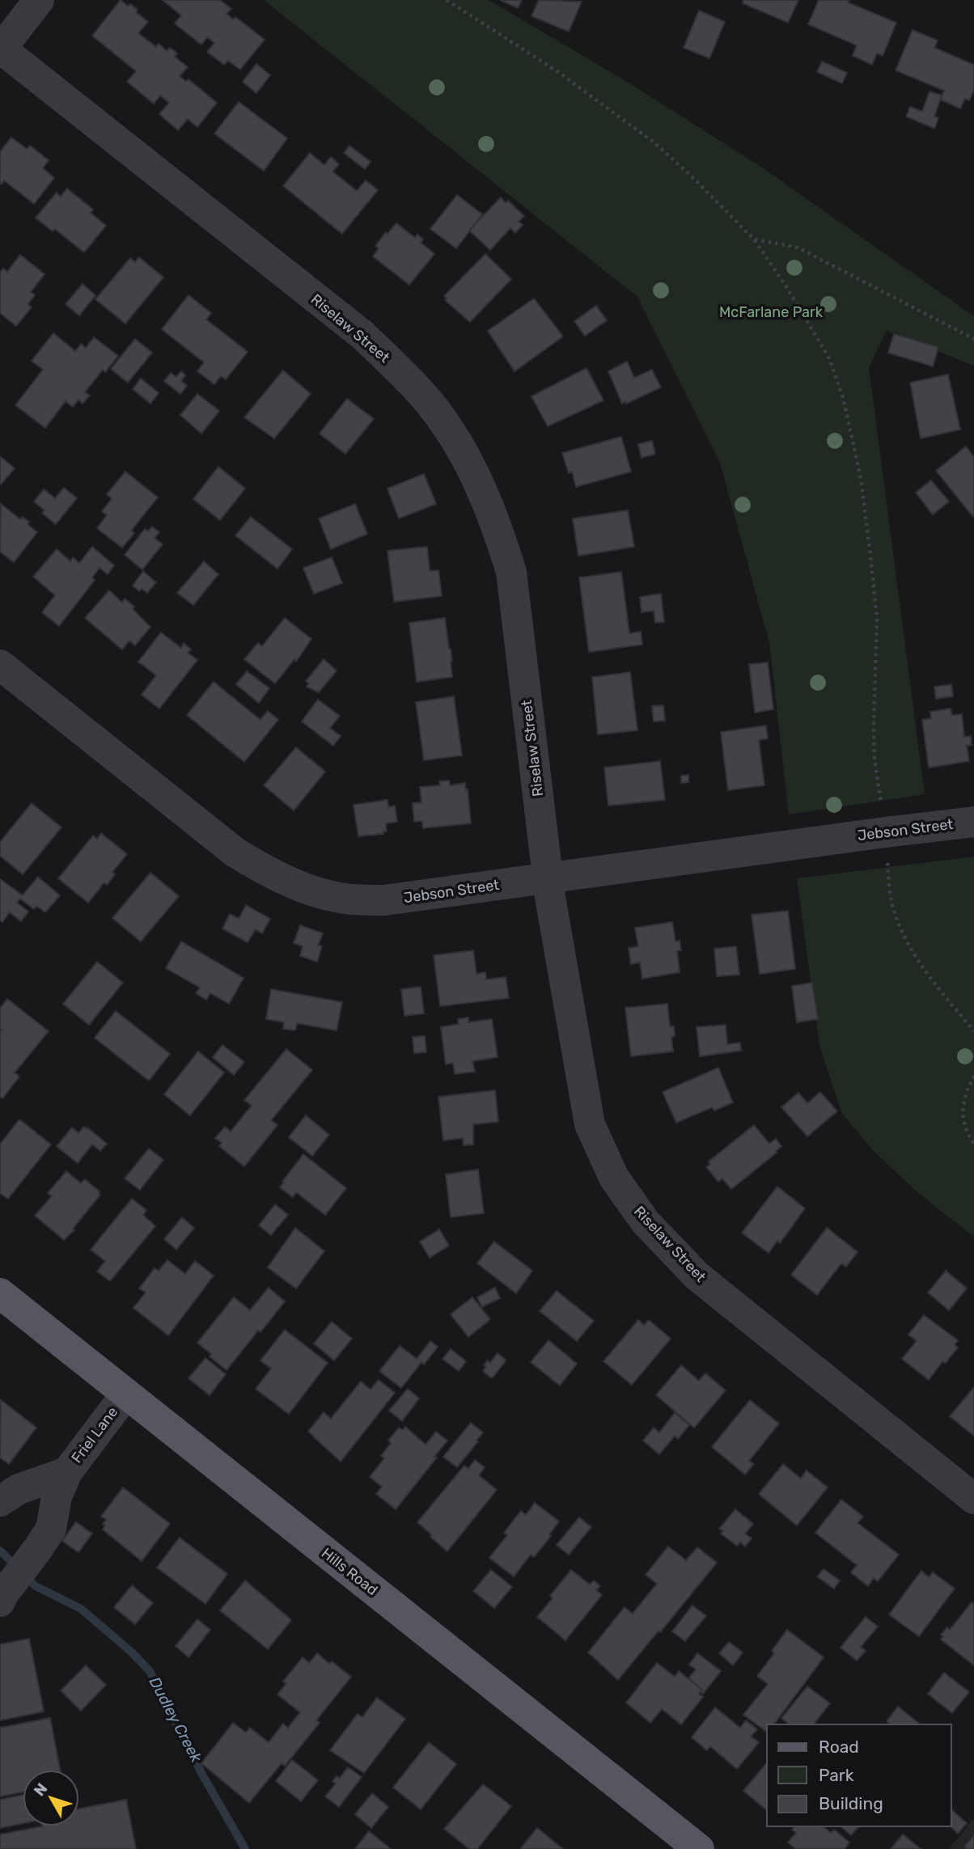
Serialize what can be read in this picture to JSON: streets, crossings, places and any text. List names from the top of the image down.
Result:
{
  "streets": {
    "main road": ["Hills Road"],
    "street": ["Riselaw Street", "Jebson Street", "Friel Lane"]
  },
  "crossings": [
    ["Riselaw Street", "Jebson Street"],
    ["Friel Lane", "Hills Road"]
  ],
  "water": ["Dudley Creek"],
  "parks": ["McFarlane Park"],
  "legend": ["Road", "Park", "Building"],
  "north": "top left"
}
